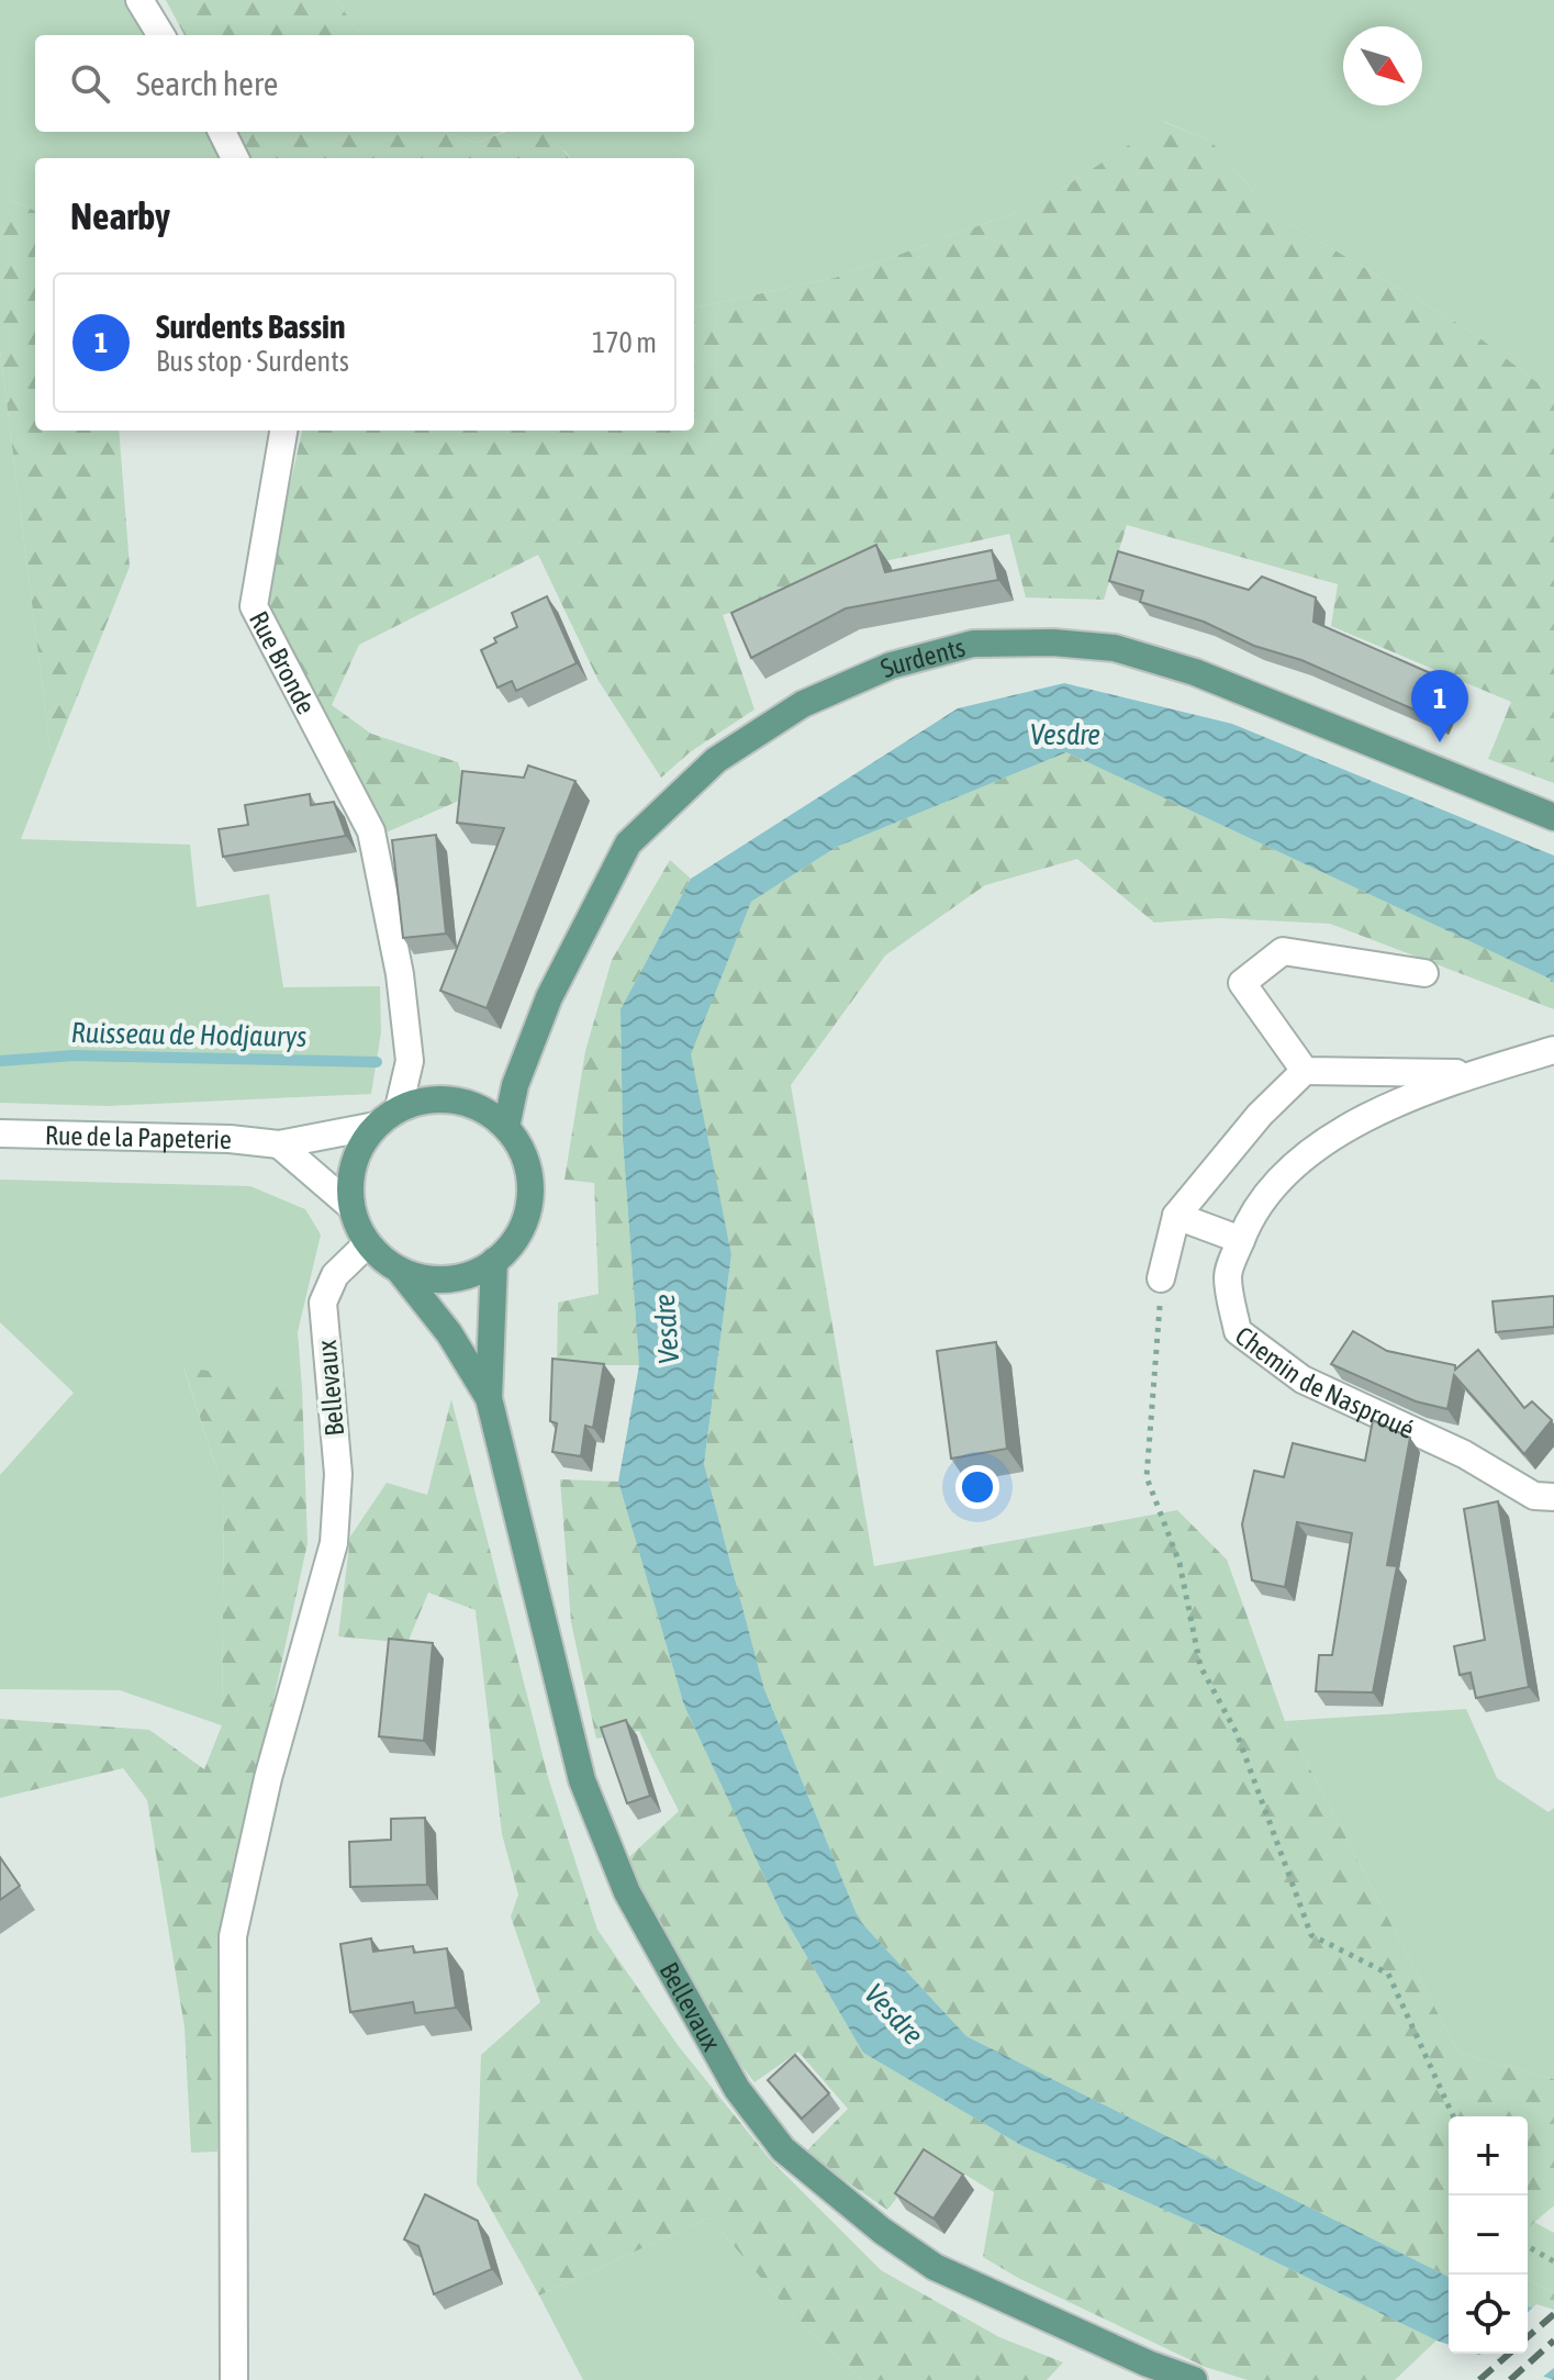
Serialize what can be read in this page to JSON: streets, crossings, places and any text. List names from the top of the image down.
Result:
{
  "streets": {
    "main road": ["Surdents", "Bellevaux"],
    "street": ["Rue Bronde", "Rue de la Papeterie", "Chemin de Nasproué"]
  },
  "crossings": [
    ["Surdents", "Rue Bronde"],
    ["Surdents", "Rue de la Papeterie"],
    ["Surdents", "Bellevaux"],
    ["Rue Bronde", "Rue de la Papeterie"],
    ["Rue Bronde", "Bellevaux"],
    ["Rue de la Papeterie", "Bellevaux"]
  ],
  "water": ["Vesdre", "Ruisseau de Hodjaurys"],
  "north": "bottom right",
  "page": {
    "search": "Search here",
    "heading": "Nearby",
    "list": [
      {
        "mark": "1",
        "name": "Surdents Bassin",
        "note": "Bus stop · Surdents",
        "value": "170 m"
      }
    ],
    "pins": "1",
    "map_buttons": ["+", "−"]
  }
}
